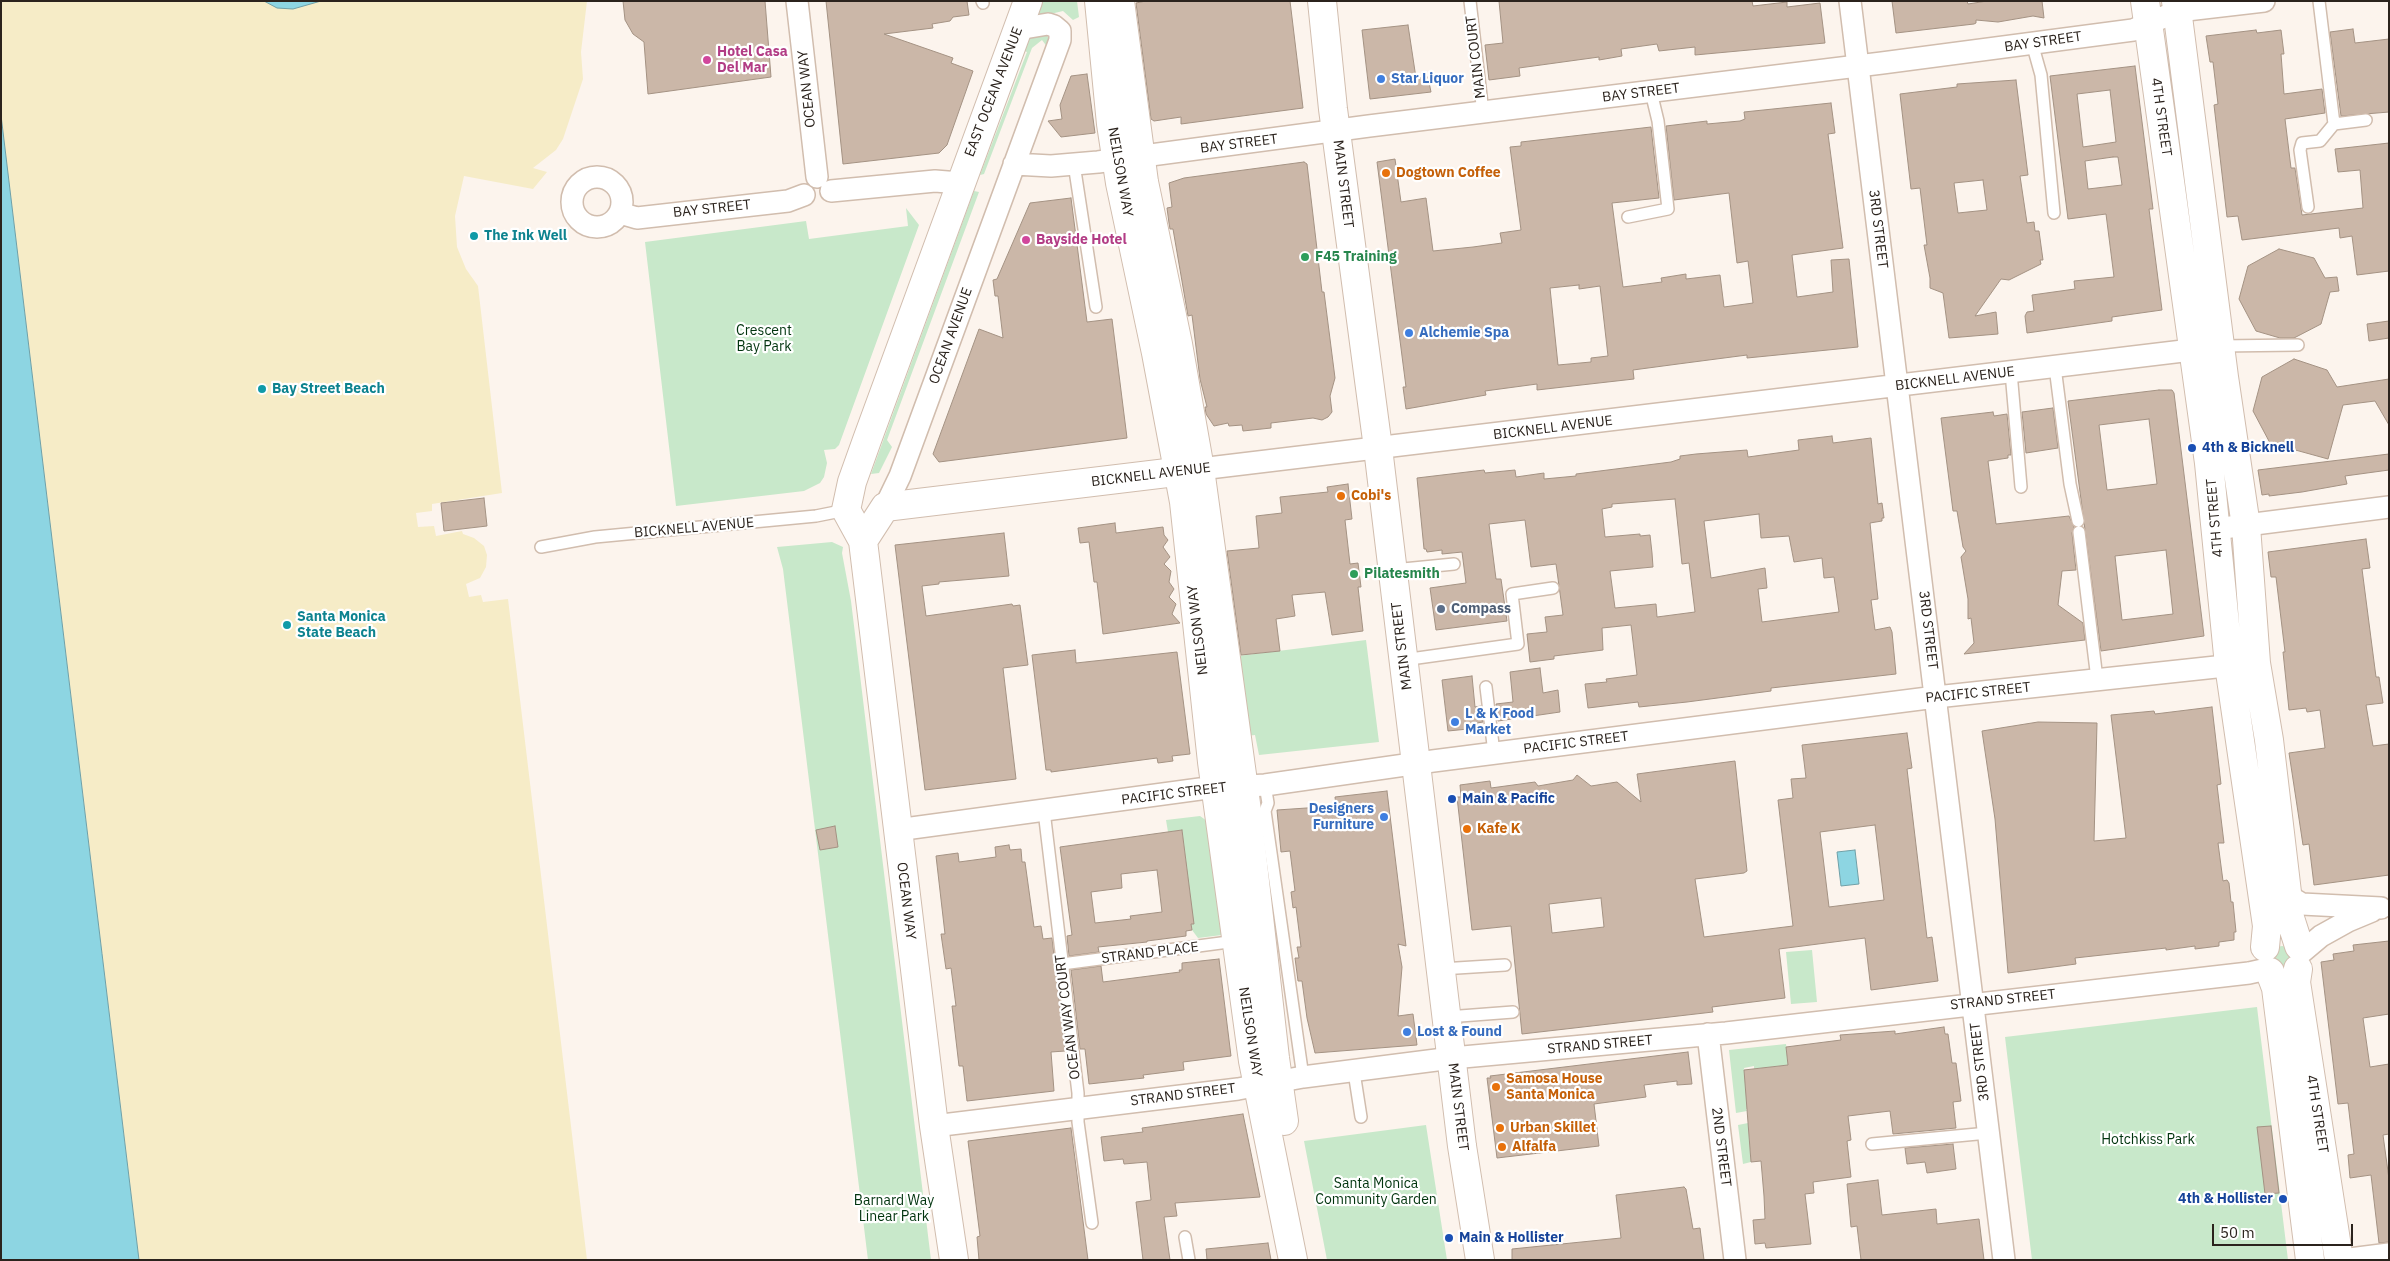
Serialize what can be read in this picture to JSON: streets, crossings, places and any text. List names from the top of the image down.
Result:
{
  "streets": {
    "street": [
      "BAY STREET",
      "OCEAN WAY",
      "EAST OCEAN AVENUE",
      "4TH STREET",
      "NEILSON WAY",
      "MAIN STREET",
      "3RD STREET",
      "OCEAN AVENUE",
      "BICKNELL AVENUE",
      "PACIFIC STREET",
      "STRAND STREET",
      "2ND STREET"
    ],
    "lane": ["MAIN COURT", "STRAND PLACE", "OCEAN WAY COURT"]
  },
  "crossings": [
    ["BAY STREET", "MAIN COURT"],
    ["BAY STREET", "OCEAN WAY"],
    ["BAY STREET", "4TH STREET"],
    ["BAY STREET", "NEILSON WAY"],
    ["BAY STREET", "MAIN STREET"],
    ["BAY STREET", "3RD STREET"],
    ["BAY STREET", "OCEAN AVENUE"],
    ["OCEAN WAY", "BICKNELL AVENUE"],
    ["OCEAN WAY", "PACIFIC STREET"],
    ["OCEAN WAY", "STRAND STREET"],
    ["EAST OCEAN AVENUE", "OCEAN AVENUE"],
    ["4TH STREET", "BICKNELL AVENUE"],
    ["4TH STREET", "PACIFIC STREET"],
    ["4TH STREET", "STRAND STREET"],
    ["NEILSON WAY", "BICKNELL AVENUE"],
    ["NEILSON WAY", "PACIFIC STREET"],
    ["NEILSON WAY", "STRAND PLACE"],
    ["NEILSON WAY", "STRAND STREET"],
    ["MAIN STREET", "BICKNELL AVENUE"],
    ["MAIN STREET", "PACIFIC STREET"],
    ["MAIN STREET", "STRAND STREET"],
    ["3RD STREET", "BICKNELL AVENUE"],
    ["3RD STREET", "PACIFIC STREET"],
    ["3RD STREET", "STRAND STREET"],
    ["OCEAN AVENUE", "BICKNELL AVENUE"],
    ["PACIFIC STREET", "OCEAN WAY COURT"],
    ["STRAND PLACE", "OCEAN WAY COURT"],
    ["STRAND STREET", "OCEAN WAY COURT"],
    ["STRAND STREET", "2ND STREET"]
  ],
  "parks": [
    "Crescent Bay Park",
    "Hotchkiss Park",
    "Santa Monica Community Garden",
    "Barnard Way Linear Park"
  ],
  "places": [
    "Hotel Casa Del Mar",
    "Star Liquor",
    "Dogtown Coffee",
    "The Ink Well",
    "Bayside Hotel",
    "F45 Training",
    "Alchemie Spa",
    "Bay Street Beach",
    "4th & Bicknell",
    "Cobi's",
    "Pilatesmith",
    "Compass",
    "Santa Monica State Beach",
    "L & K Food Market",
    "Main & Pacific",
    "Designers Furniture",
    "Kafe K",
    "Lost & Found",
    "Samosa House Santa Monica",
    "Urban Skillet",
    "Alfalfa",
    "4th & Hollister",
    "Main & Hollister"
  ],
  "scale_bar": "50 m"
}
